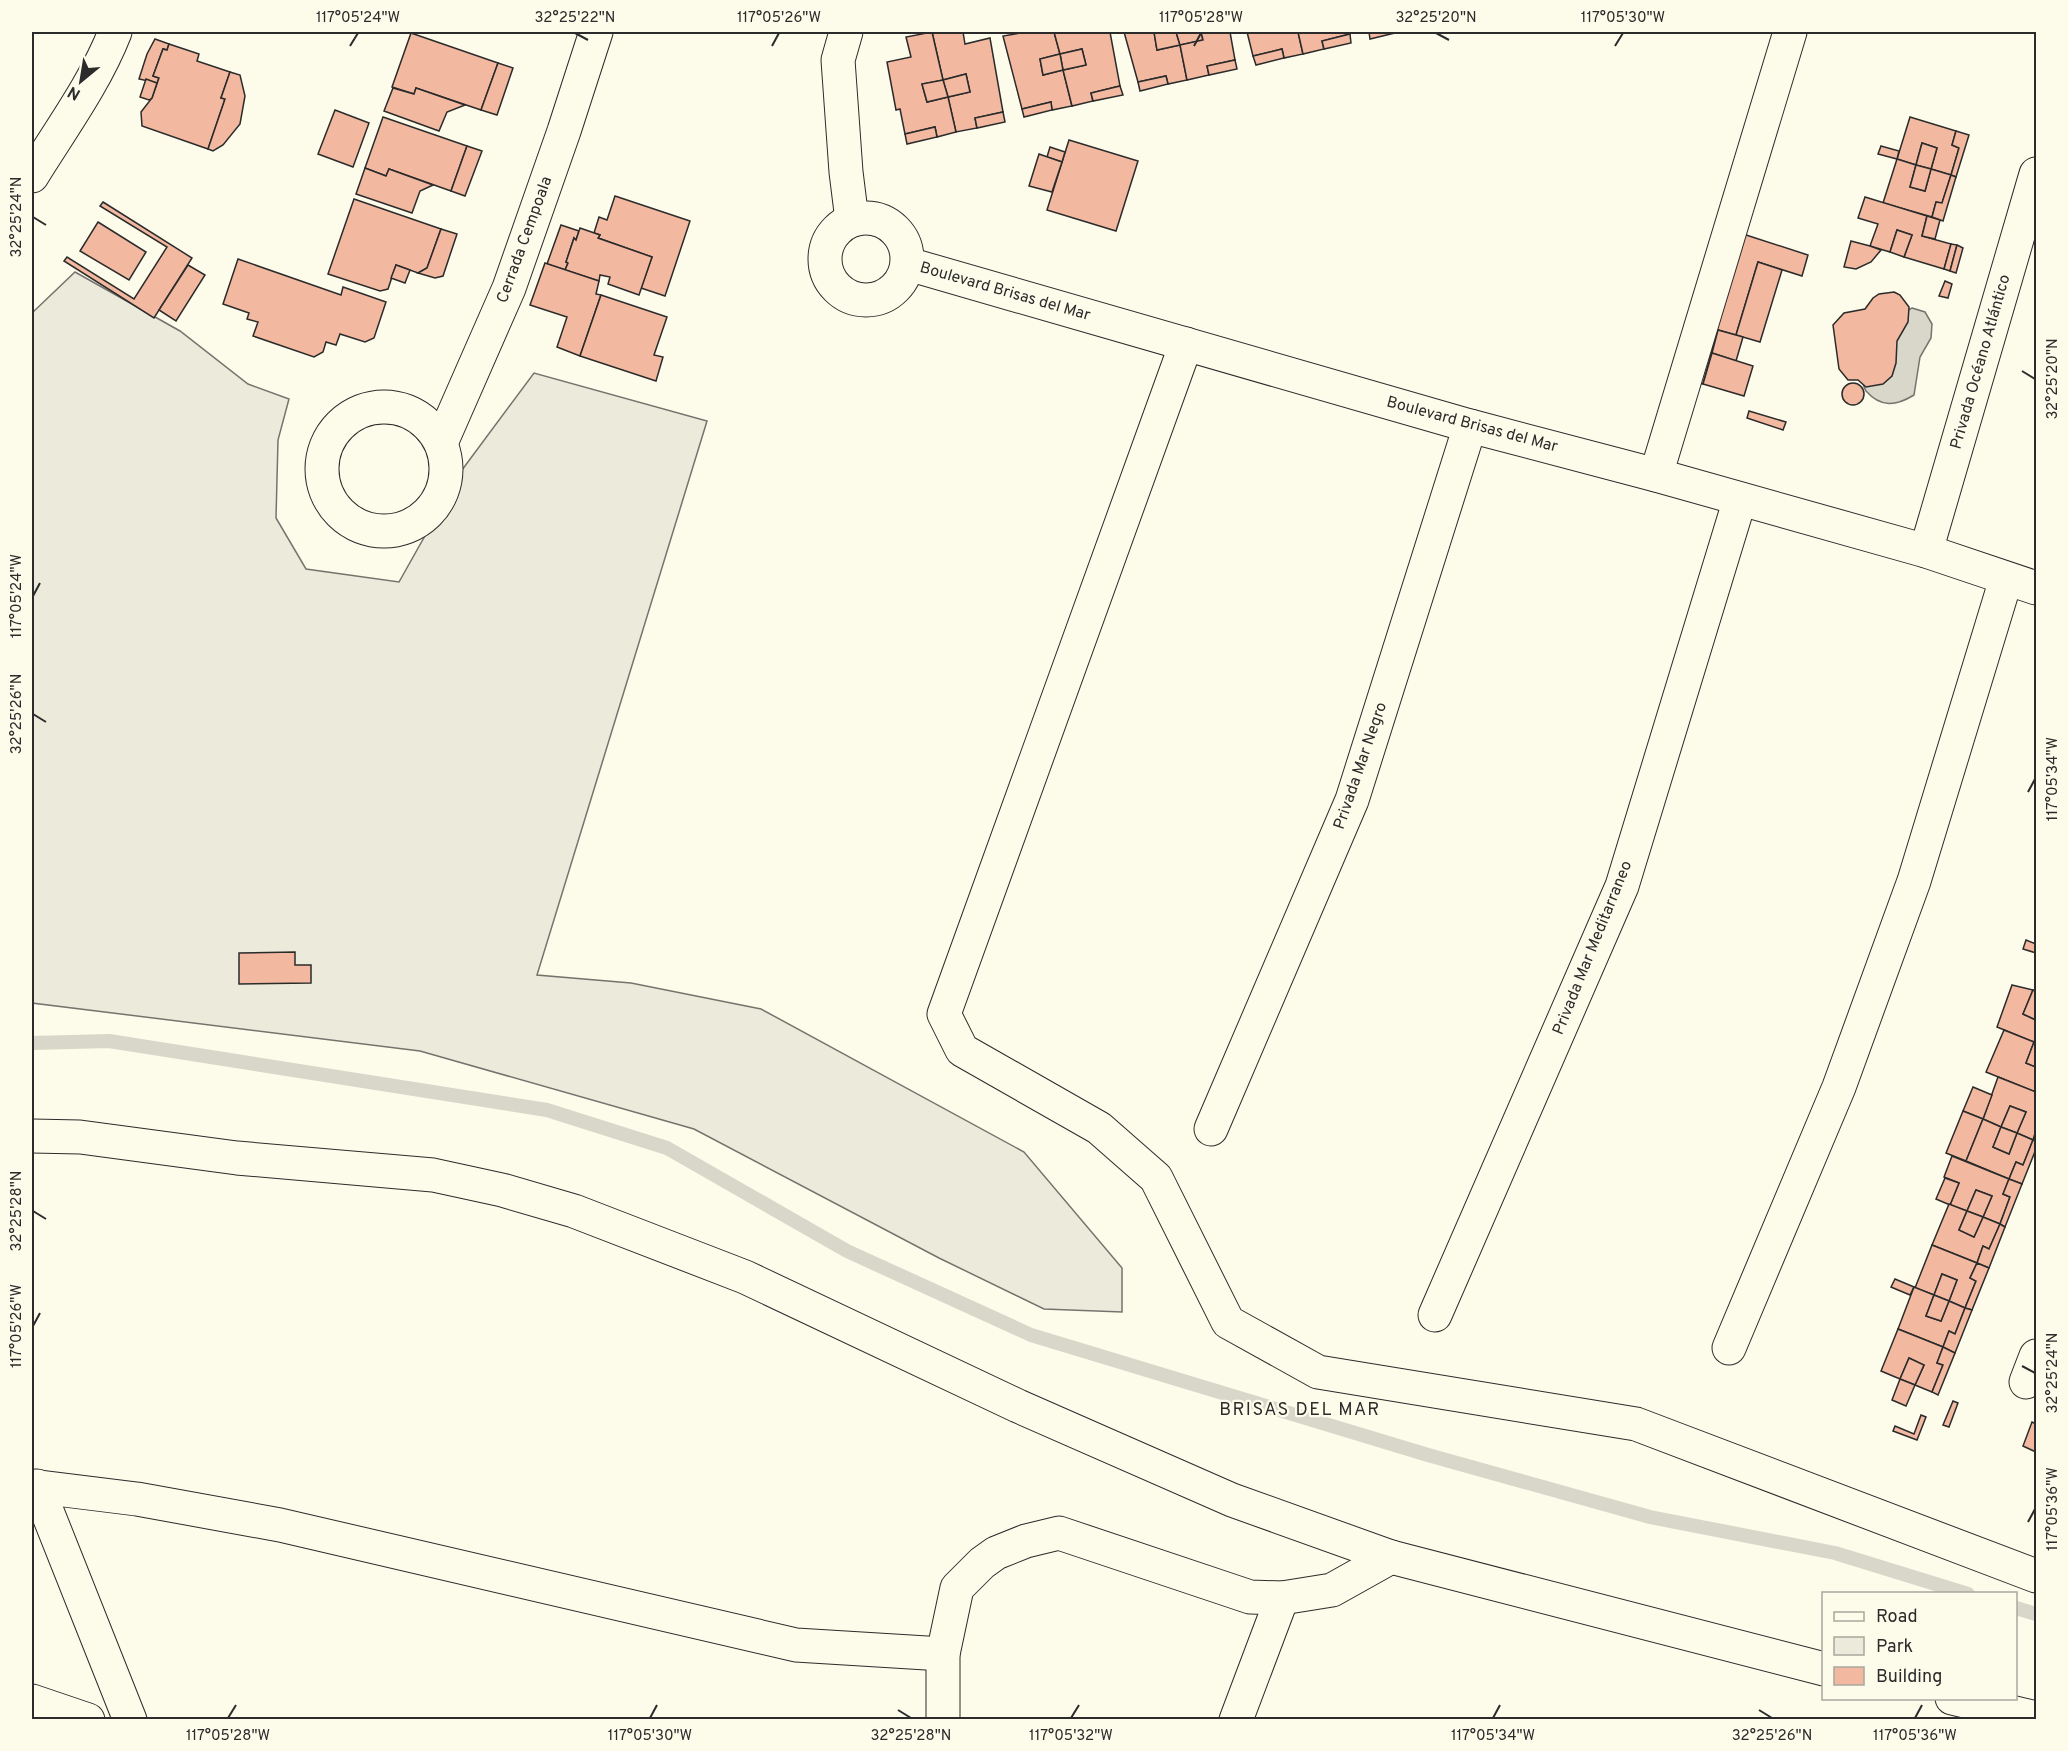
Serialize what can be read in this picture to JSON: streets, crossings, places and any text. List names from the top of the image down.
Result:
{
  "streets": {
    "street": [
      "Cerrada Cempoala",
      "Boulevard Brisas del Mar",
      "Privada Océano Atlántico",
      "Privada Mar Negro",
      "Privada Mar Meditarraneo"
    ]
  },
  "crossings": [
    ["Boulevard Brisas del Mar", "Privada Océano Atlántico"],
    ["Boulevard Brisas del Mar", "Privada Mar Negro"],
    ["Boulevard Brisas del Mar", "Privada Mar Meditarraneo"]
  ],
  "districts": ["BRISAS DEL MAR"],
  "legend": ["Road", "Park", "Building"],
  "north": "bottom left",
  "coordinates": [
    "117°05'24\"W",
    "32°25'22\"N",
    "117°05'26\"W",
    "117°05'28\"W",
    "32°25'20\"N",
    "117°05'30\"W",
    "32°25'24\"N",
    "32°25'26\"N",
    "117°05'34\"W",
    "32°25'28\"N",
    "117°05'36\"W",
    "117°05'32\"W"
  ]
}
